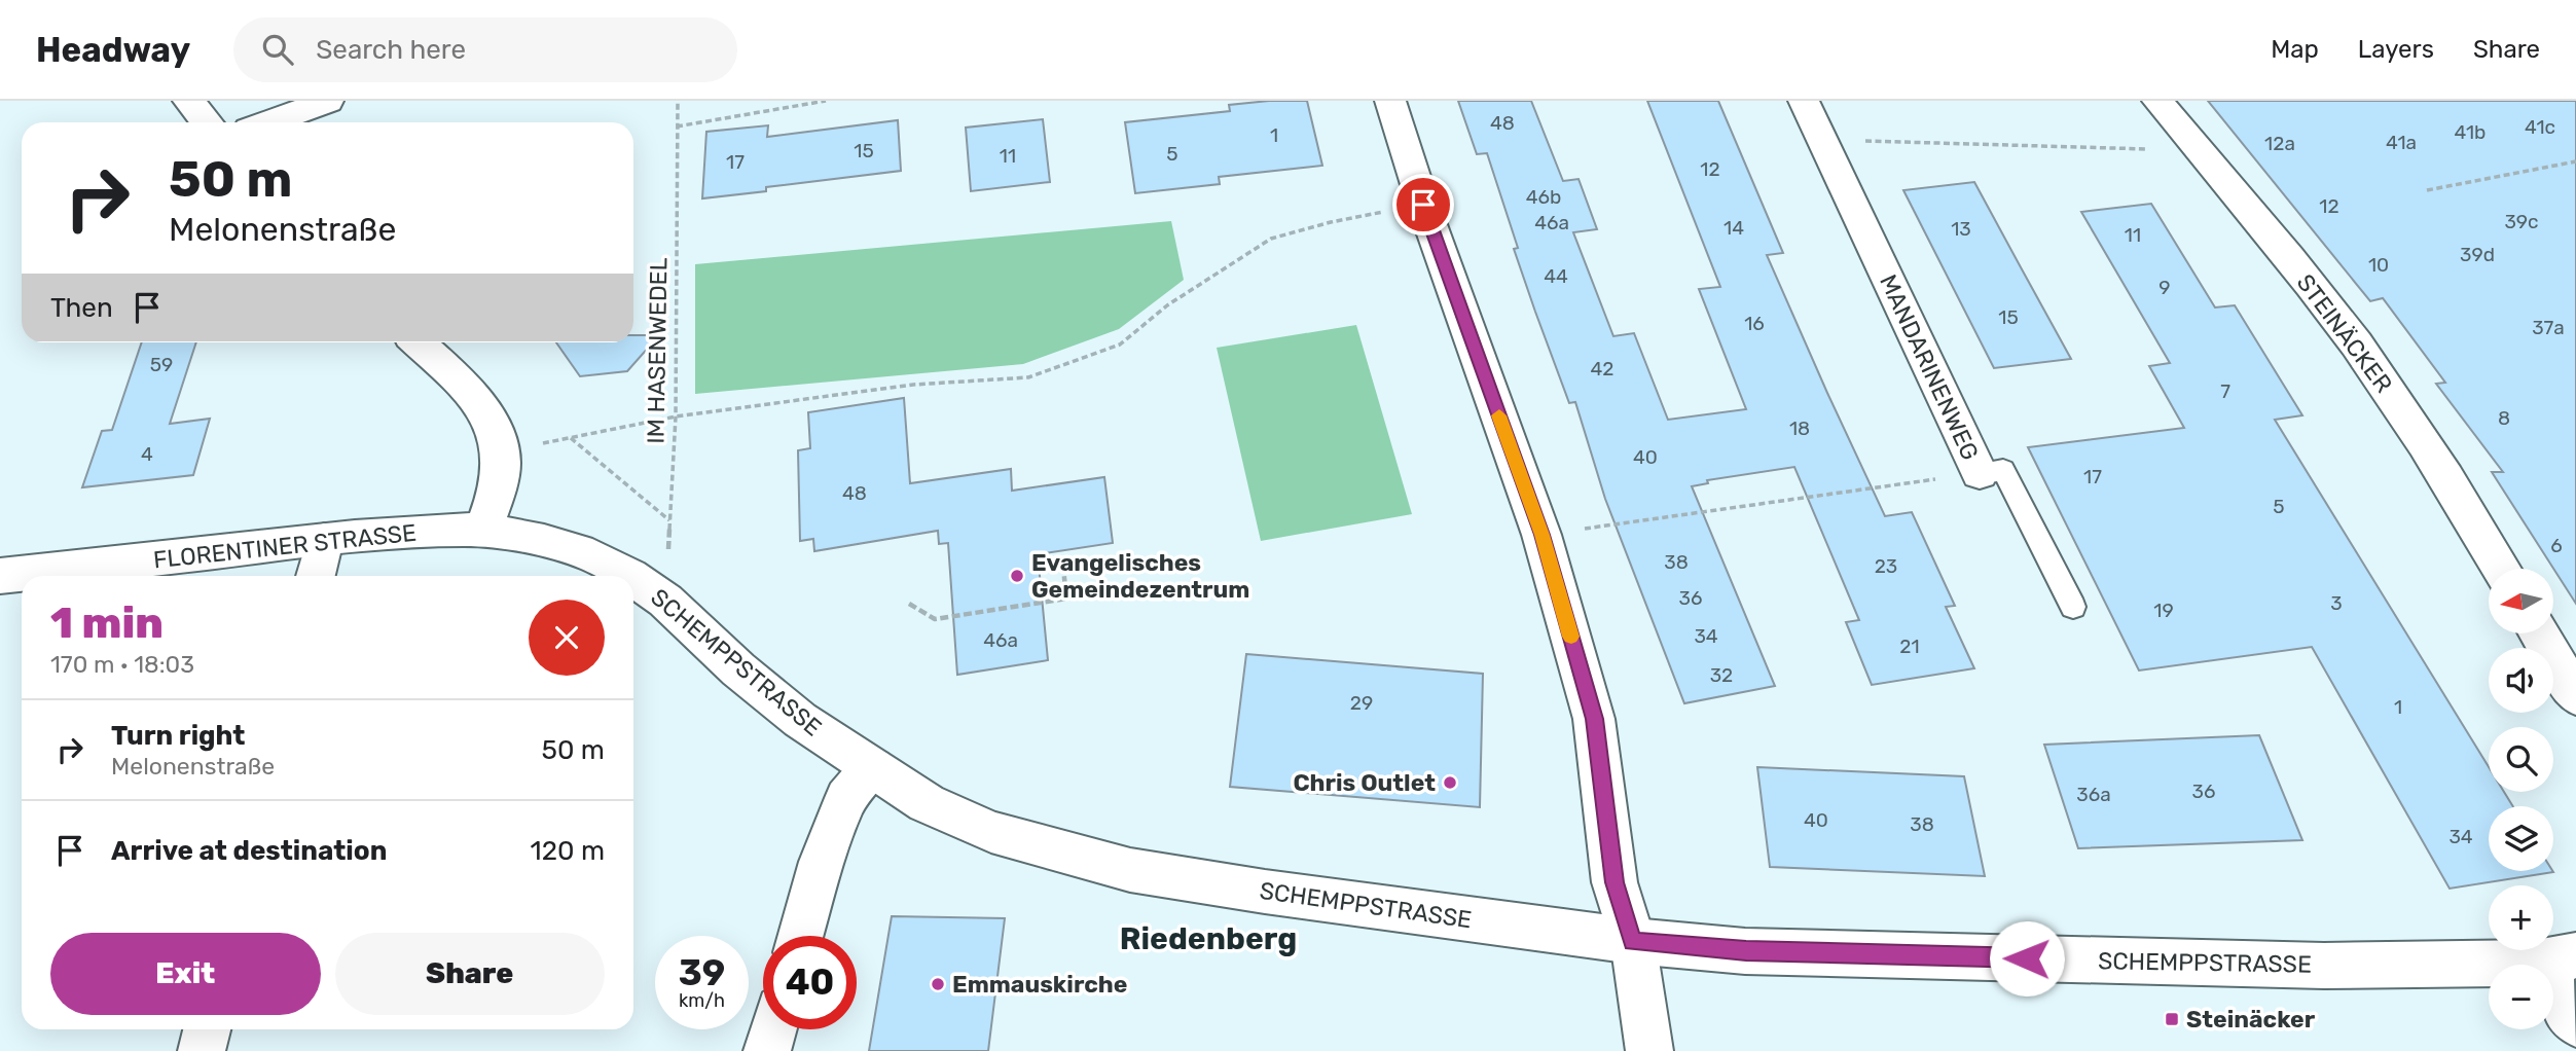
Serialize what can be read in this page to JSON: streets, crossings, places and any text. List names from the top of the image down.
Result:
{
  "streets": {
    "street": [
      "STEINÄCKER",
      "MANDARINENWEG",
      "FLORENTINER STRASSE",
      "SCHEMPPSTRASSE"
    ],
    "path": ["IM HASENWEDEL"]
  },
  "crossings": [
    ["IM HASENWEDEL", "SCHEMPPSTRASSE"],
    ["FLORENTINER STRASSE", "SCHEMPPSTRASSE"]
  ],
  "districts": ["Riedenberg"],
  "places": {
    "other": ["Evangelisches Gemeindezentrum", "Chris Outlet", "Emmauskirche"],
    "transit": ["Steinäcker"]
  },
  "house_numbers": [
    "48",
    "41c",
    "41b",
    "1",
    "41a",
    "12a",
    "15",
    "5",
    "11",
    "17",
    "12",
    "46b",
    "12",
    "39c",
    "46a",
    "14",
    "13",
    "11",
    "39d",
    "10",
    "44",
    "9",
    "15",
    "16",
    "37a",
    "59",
    "42",
    "7",
    "8",
    "18",
    "4",
    "40",
    "17",
    "48",
    "5",
    "6",
    "38",
    "23",
    "36",
    "3",
    "19",
    "34",
    "46a",
    "21",
    "32",
    "29",
    "1",
    "36",
    "36a",
    "40",
    "38",
    "34"
  ],
  "north": "left",
  "page": {
    "header": "Headway",
    "search": "Search here",
    "nav": ["Map", "Layers", "Share"],
    "turn": ["50 m", "Melonenstraße"],
    "then": "Then",
    "map_buttons": ["+", "−"],
    "heading": ["1 min", "170 m · 18:03"],
    "list": [
      {
        "name": "Turn right",
        "note": "Melonenstraße",
        "value": "50 m"
      },
      {
        "name": "Arrive at destination",
        "value": "120 m"
      }
    ],
    "buttons": ["Exit", "Share"],
    "speed": "39 km/h",
    "limit": "40"
  }
}
